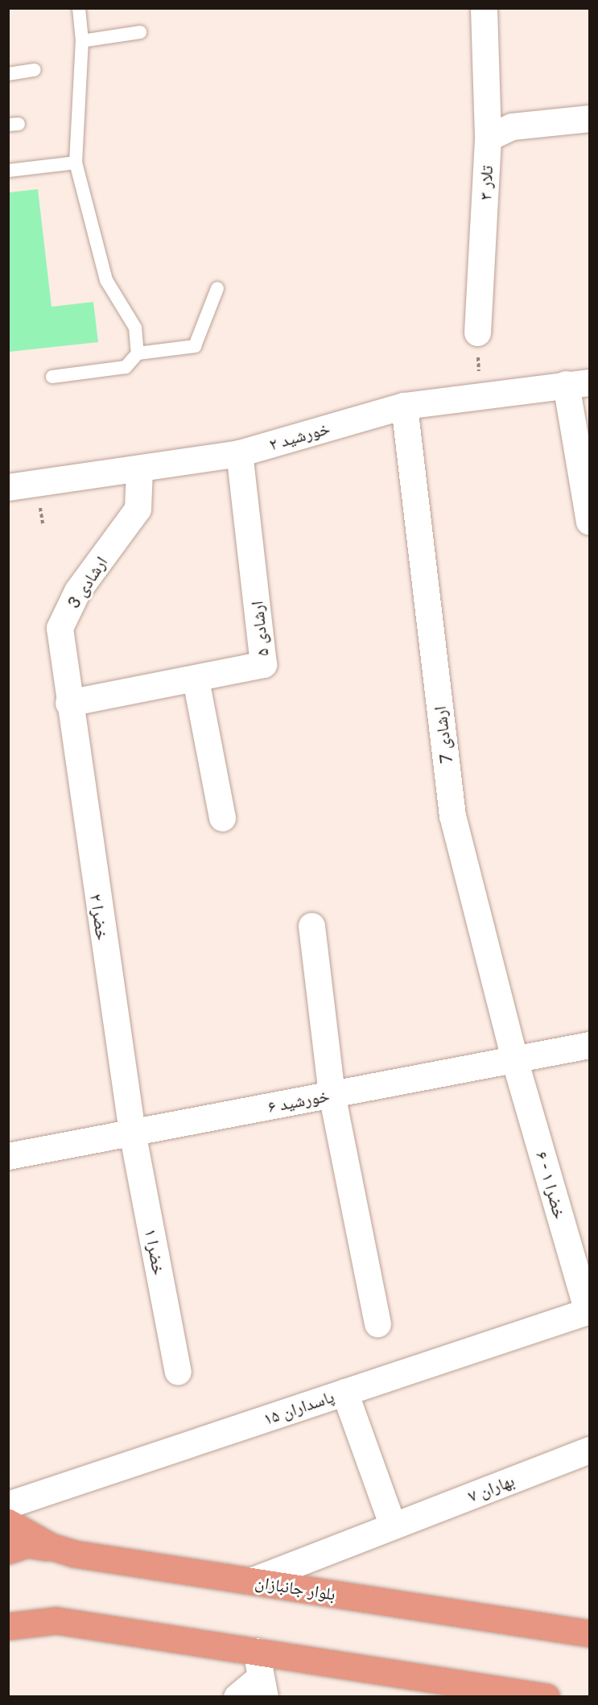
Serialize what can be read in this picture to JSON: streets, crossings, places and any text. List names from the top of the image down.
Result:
{
  "streets": {
    "highway": ["بلوار جانبازان"],
    "street": [
      "تلار ۳",
      "خورشید ۲",
      "ارشادی 3",
      "ارشادی ۵",
      "ارشادی 7",
      "خضرا ۲",
      "خورشید ۶",
      "خضرا ۱ - ۶",
      "خضرا ۱",
      "پاسداران ۱۵",
      "بهاران ۷"
    ]
  },
  "crossings": [
    ["خورشید ۲", "ارشادی 3"],
    ["خورشید ۲", "ارشادی ۵"],
    ["خورشید ۲", "ارشادی 7"],
    ["ارشادی 3", "ارشادی ۵"],
    ["ارشادی 3", "خضرا ۲"],
    ["ارشادی ۵", "خضرا ۲"],
    ["ارشادی 7", "خورشید ۶"],
    ["ارشادی 7", "خضرا ۱ - ۶"],
    ["خضرا ۲", "خورشید ۶"],
    ["خضرا ۲", "خضرا ۱"],
    ["خورشید ۶", "خضرا ۱ - ۶"],
    ["خورشید ۶", "خضرا ۱"],
    ["خضرا ۱ - ۶", "پاسداران ۱۵"],
    ["بهاران ۷", "بلوار جانبازان"]
  ]
}
